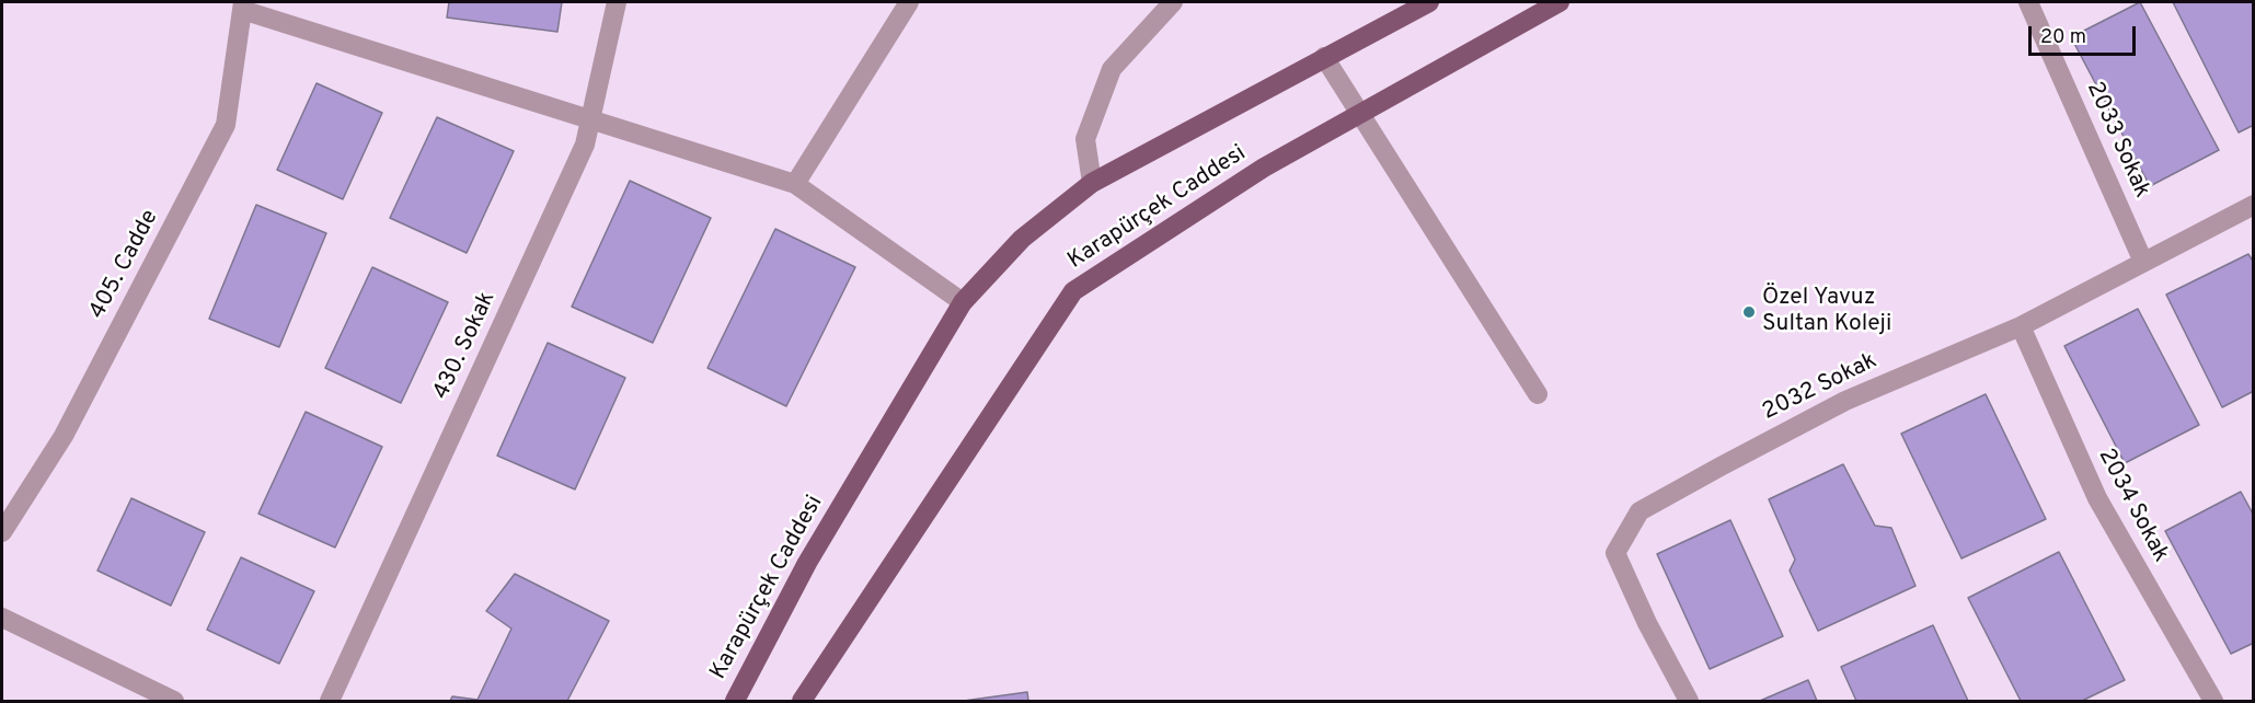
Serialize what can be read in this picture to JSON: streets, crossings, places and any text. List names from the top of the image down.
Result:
{
  "streets": {
    "main road": ["Karapürçek Caddesi"],
    "street": [
      "2033 Sokak",
      "405. Cadde",
      "430. Sokak",
      "2032 Sokak",
      "2034 Sokak"
    ]
  },
  "crossings": [
    ["2033 Sokak", "2032 Sokak"],
    ["2032 Sokak", "2034 Sokak"]
  ],
  "places": ["Özel Yavuz Sultan Koleji"],
  "scale_bar": "20 m"
}
